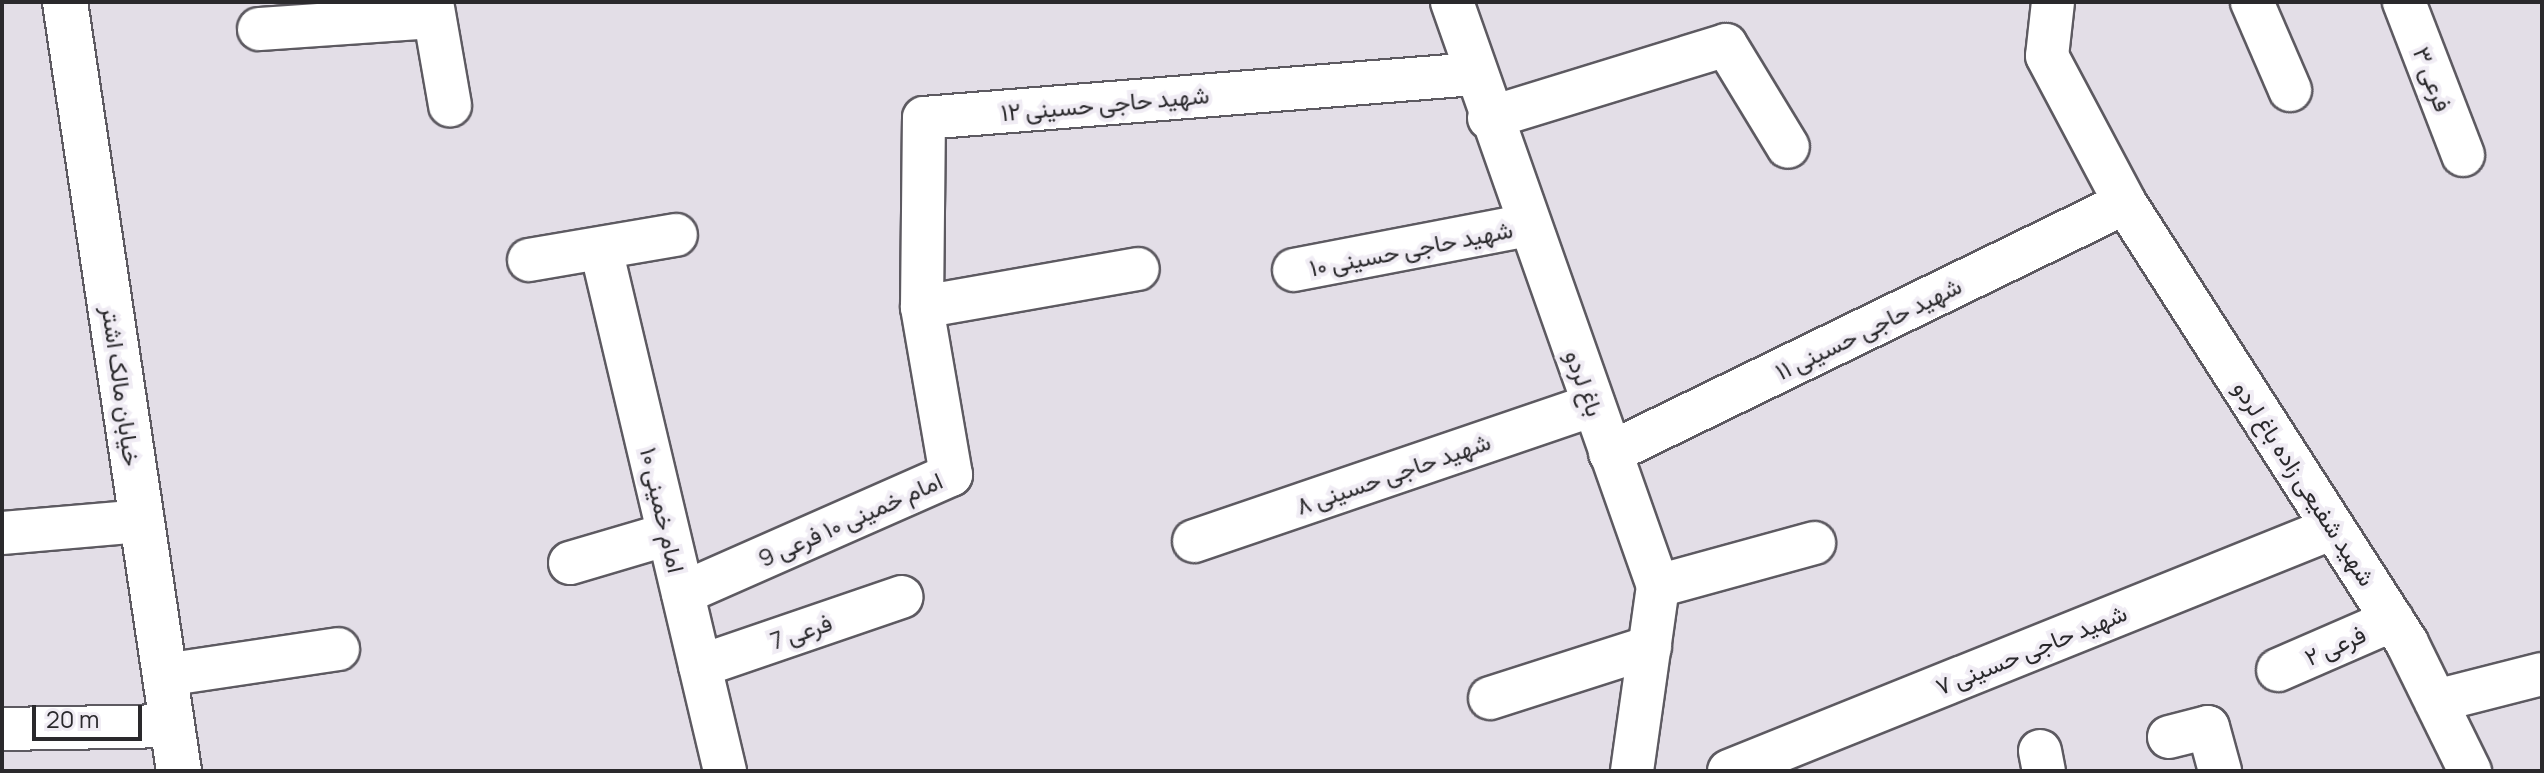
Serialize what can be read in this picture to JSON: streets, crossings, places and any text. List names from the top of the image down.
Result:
{
  "streets": {
    "street": [
      "فرعی ۳",
      "شهید حاجی حسینی ۱۲",
      "شهید حاجی حسینی ۱۰",
      "شهید حاجی حسینی ۱۱",
      "باغ لردو",
      "خیابان مالک اشتر",
      "شهید حاجی حسینی ۸",
      "شهید شفیعی زاده باغ لردو",
      "امام خمینی ۱۰",
      "امام خمینی ۱۰ فرعی 9",
      "فرعی 7",
      "فرعی ۲",
      "شهید حاجی حسینی ۷"
    ]
  },
  "crossings": [
    ["شهید حاجی حسینی ۱۲", "باغ لردو"],
    ["شهید حاجی حسینی ۱۲", "امام خمینی ۱۰ فرعی 9"],
    ["شهید حاجی حسینی ۱۰", "باغ لردو"],
    ["شهید حاجی حسینی ۱۱", "باغ لردو"],
    ["شهید حاجی حسینی ۱۱", "شهید شفیعی زاده باغ لردو"],
    ["باغ لردو", "شهید حاجی حسینی ۸"],
    ["شهید شفیعی زاده باغ لردو", "فرعی ۲"],
    ["شهید شفیعی زاده باغ لردو", "شهید حاجی حسینی ۷"],
    ["امام خمینی ۱۰", "امام خمینی ۱۰ فرعی 9"],
    ["امام خمینی ۱۰", "فرعی 7"]
  ],
  "scale_bar": "20 m"
}
